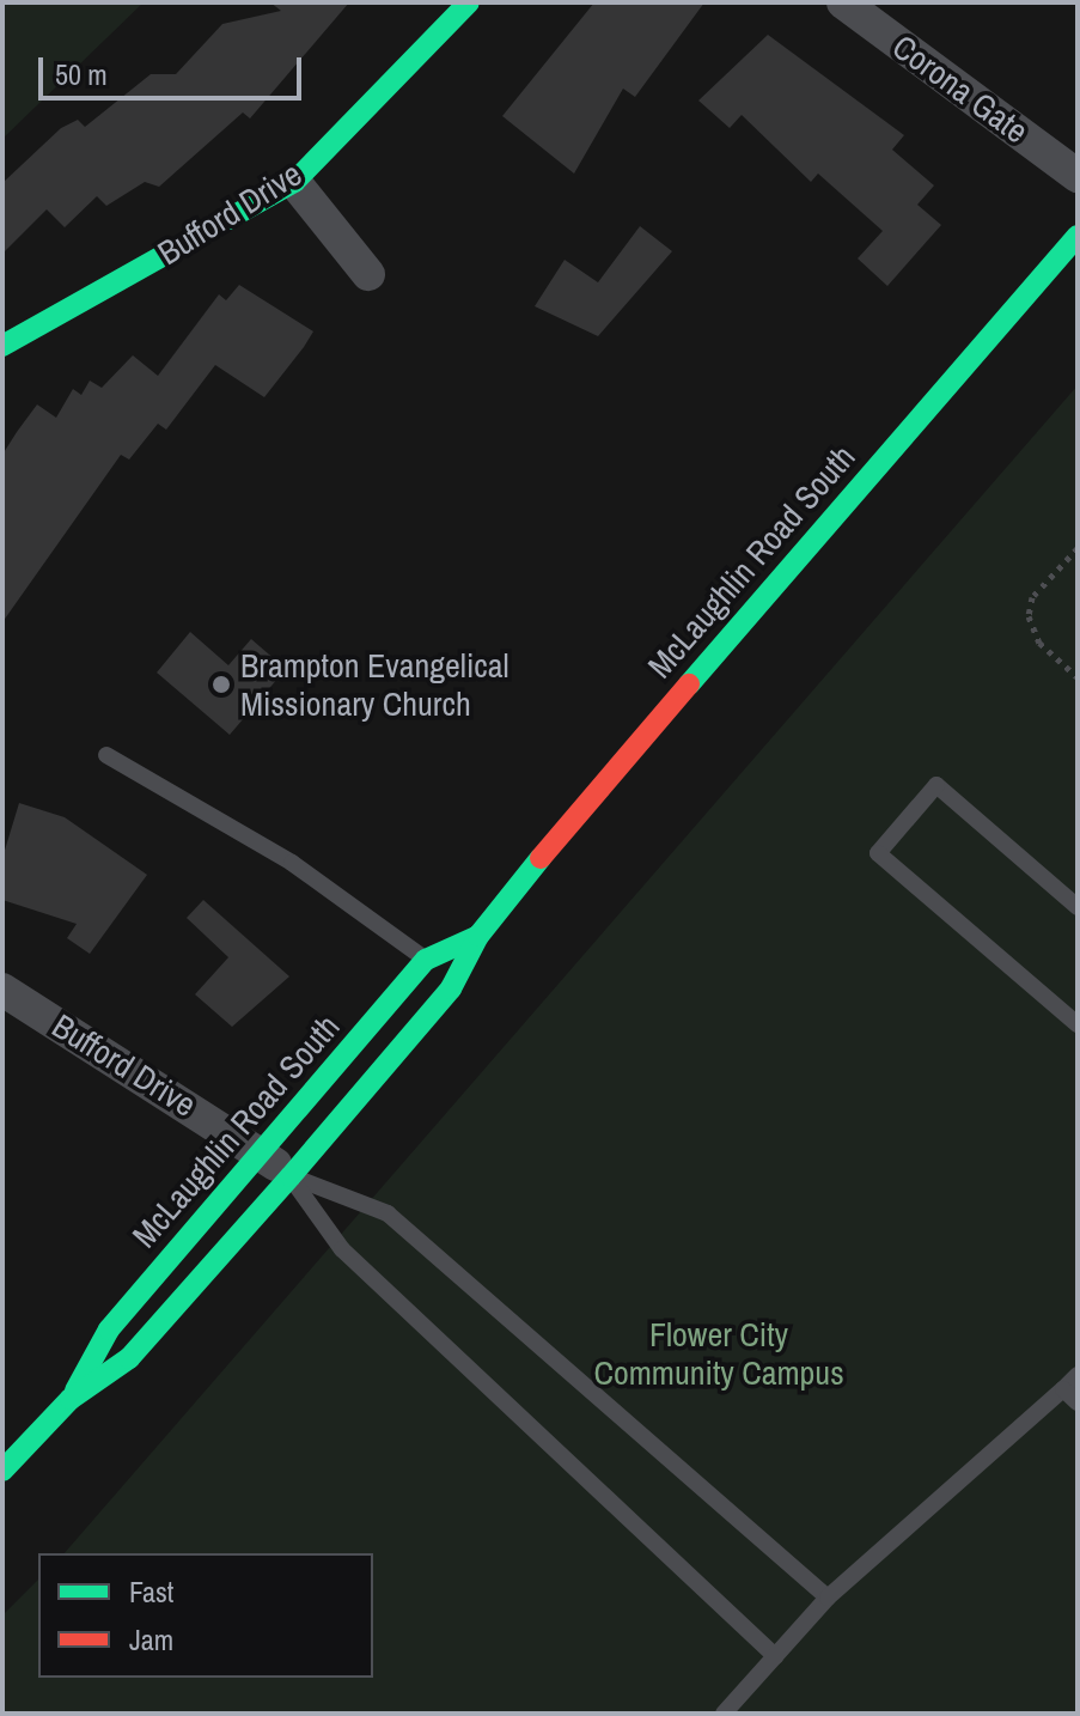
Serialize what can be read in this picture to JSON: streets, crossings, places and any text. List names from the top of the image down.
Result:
{
  "streets": {
    "main road": ["Bufford Drive", "McLaughlin Road South"],
    "street": ["Corona Gate"]
  },
  "crossings": [
    ["Bufford Drive", "McLaughlin Road South"]
  ],
  "parks": ["Flower City Community Campus"],
  "places": ["Brampton Evangelical Missionary Church"],
  "legend": ["Fast", "Jam"],
  "scale_bar": "50 m"
}
